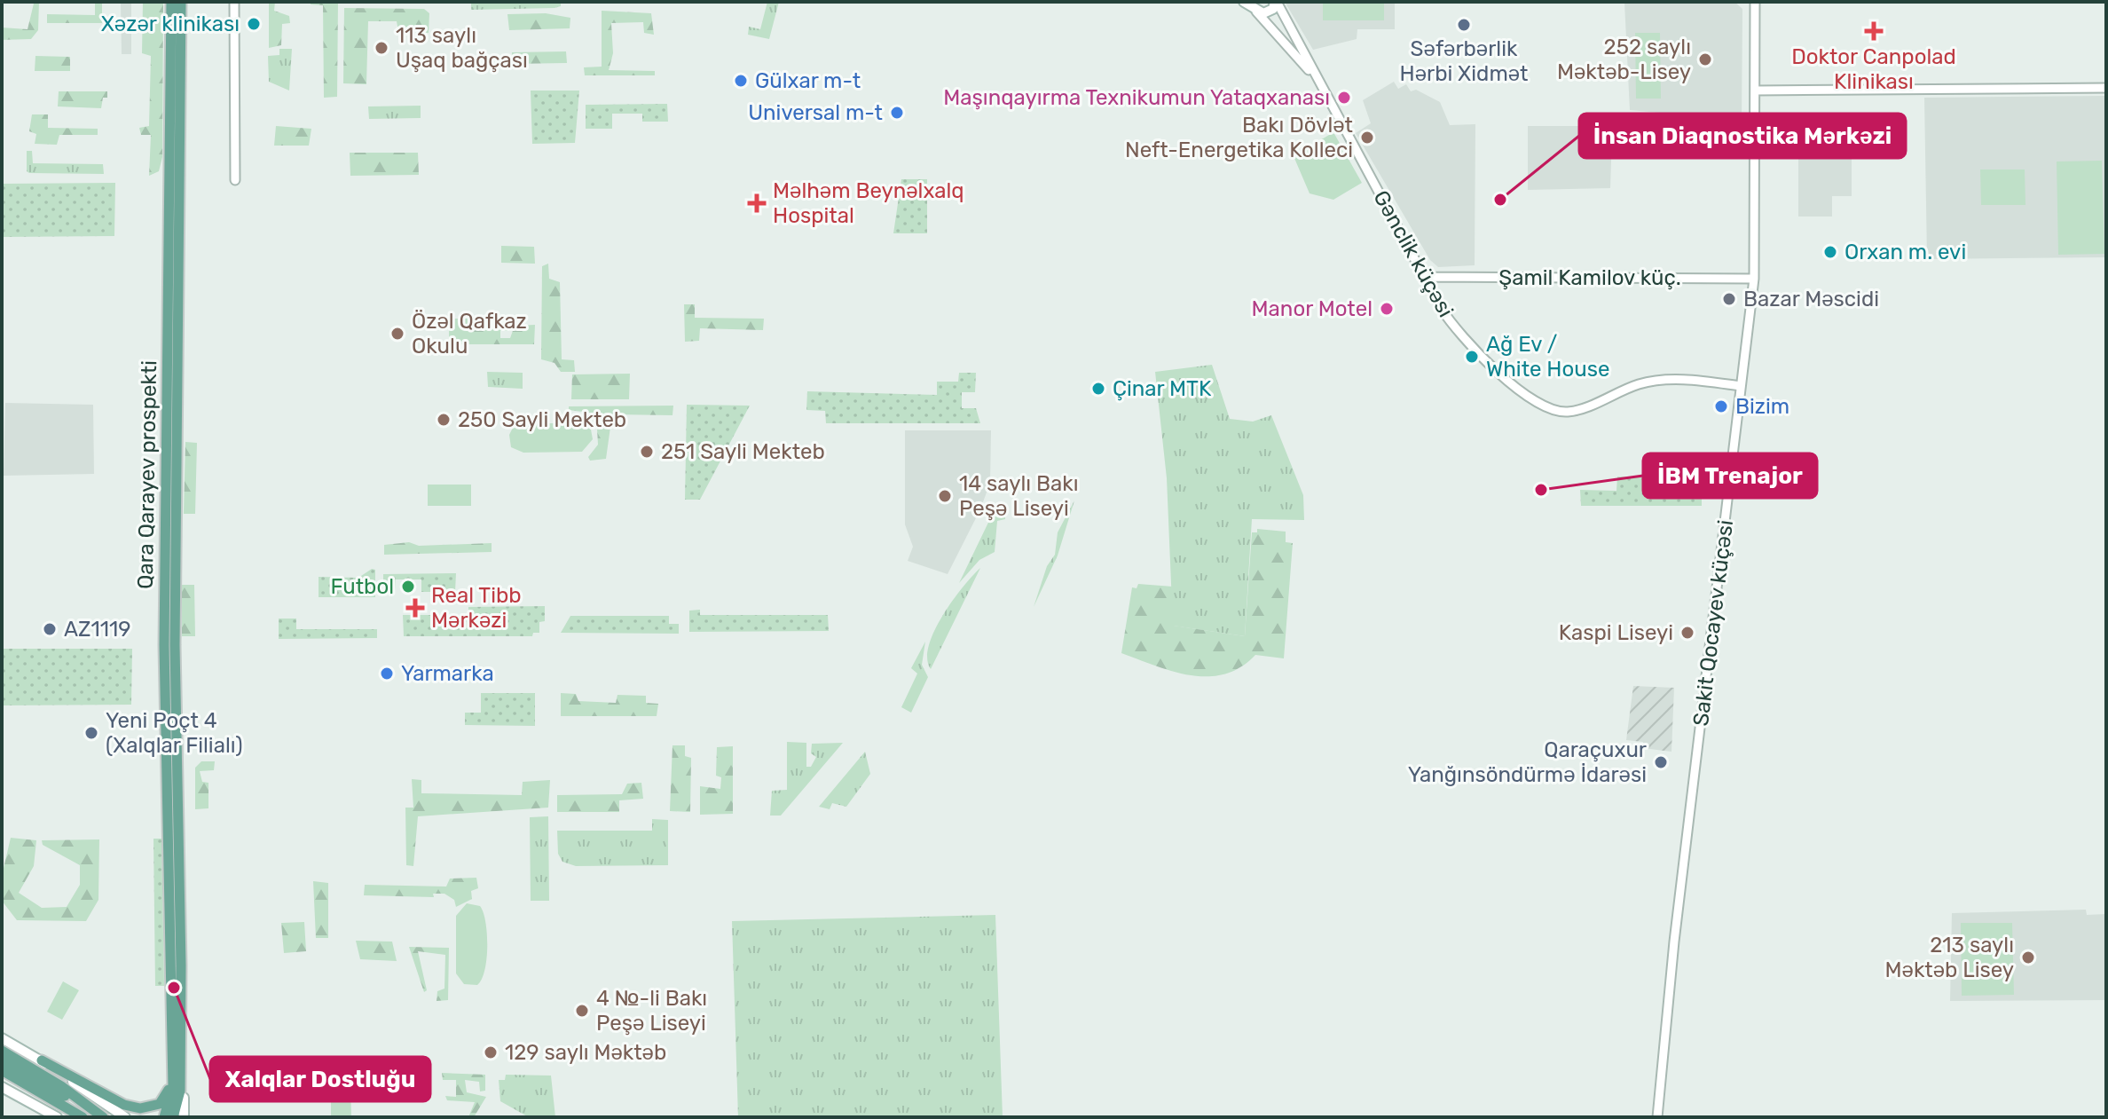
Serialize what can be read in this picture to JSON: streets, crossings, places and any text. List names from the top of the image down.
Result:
{
  "streets": {
    "main road": ["Qara Qarayev prospekti"],
    "street": ["Gənclik küçəsi", "Şamil Kamilov küç.", "Sakit Qocayev küçəsi"]
  },
  "crossings": [
    ["Gənclik küçəsi", "Şamil Kamilov küç."],
    ["Gənclik küçəsi", "Sakit Qocayev küçəsi"],
    ["Şamil Kamilov küç.", "Sakit Qocayev küçəsi"]
  ],
  "places": {
    "other": [
      "Xəzər klinikası",
      "Səfərbərlik Hərbi Xidmət",
      "113 saylı Uşaq bağçası",
      "252 saylı Məktəb-Lisey",
      "Gülxar m-t",
      "Maşınqayırma Texnikumun Yataqxanası",
      "Universal m-t",
      "Bakı Dövlət Neft-Energetika Kolleci",
      "İnsan Diaqnostika Mərkəzi",
      "Orxan m. evi",
      "Bazar Məscidi",
      "Manor Motel",
      "Özəl Qafkaz Okulu",
      "Ağ Ev / White House",
      "Çinar MTK",
      "Bizim",
      "250 Sayli Mekteb",
      "251 Sayli Mekteb",
      "İBM Trenajor",
      "14 saylı Bakı Peşə Liseyi",
      "Futbol",
      "AZ1119",
      "Kaspi Liseyi",
      "Yarmarka",
      "Yeni Poçt 4 (Xalqlar Filialı)",
      "Qaraçuxur Yanğınsöndürmə İdarəsi",
      "213 saylı Məktəb Lisey",
      "Xalqlar Dostluğu",
      "4 №-li Bakı Peşə Liseyi",
      "129 saylı Məktəb"
    ],
    "health": ["Doktor Canpolad Klinikası", "Məlhəm Beynəlxalq Hospital", "Real Tibb Mərkəzi"]
  }
}
